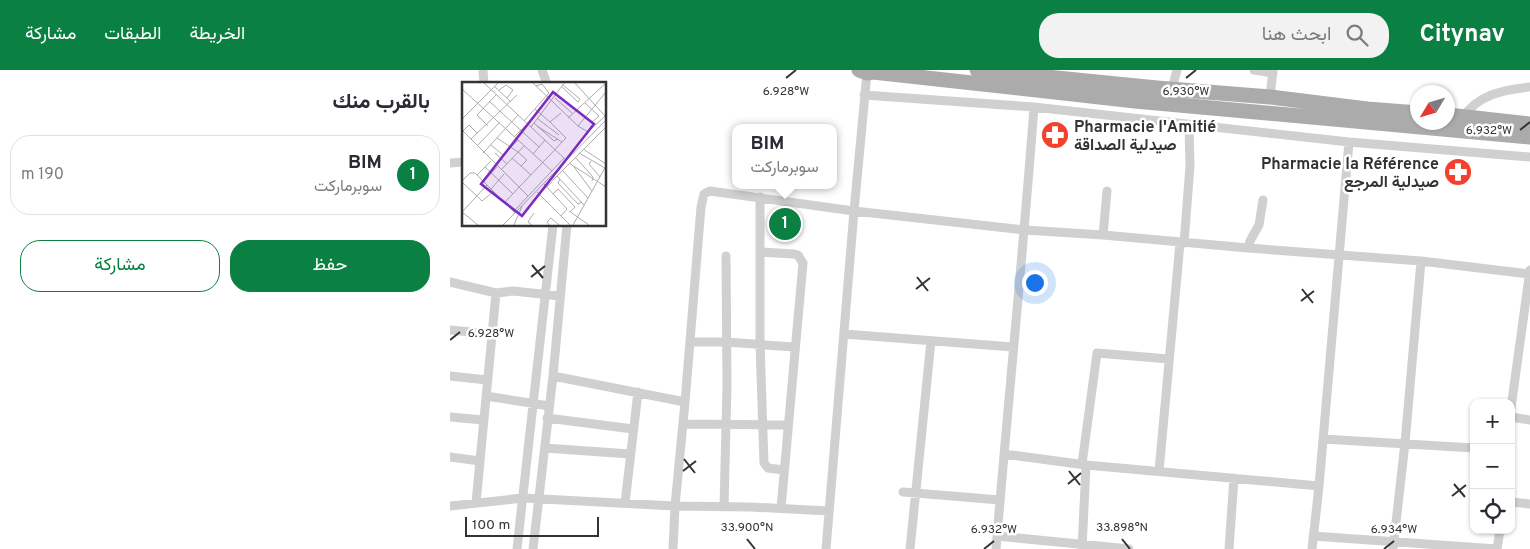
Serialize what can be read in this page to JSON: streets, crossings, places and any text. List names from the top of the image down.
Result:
{
  "places": {
    "pharmacy": ["Pharmacie l'Amitié صيدلية الصداقة", "Pharmacie la Référence صيدلية المرجع"]
  },
  "scale_bar": "100 m",
  "north": "bottom left",
  "page": {
    "header": "Citynav",
    "search": "ابحث هنا",
    "nav": ["الخريطة", "الطبقات", "مشاركة"],
    "heading": "بالقرب منك",
    "popup": ["BIM", "سوبرماركت"],
    "list": [
      {
        "mark": "1",
        "name": "BIM",
        "note": "سوبرماركت",
        "value": "190 m"
      }
    ],
    "pins": "1",
    "buttons": ["حفظ", "مشاركة"],
    "map_buttons": ["+", "−"],
    "scale": "100 m"
  },
  "coordinates": [
    "6.928°W",
    "6.930°W",
    "6.932°W",
    "33.900°N",
    "33.898°N",
    "6.934°W"
  ]
}
